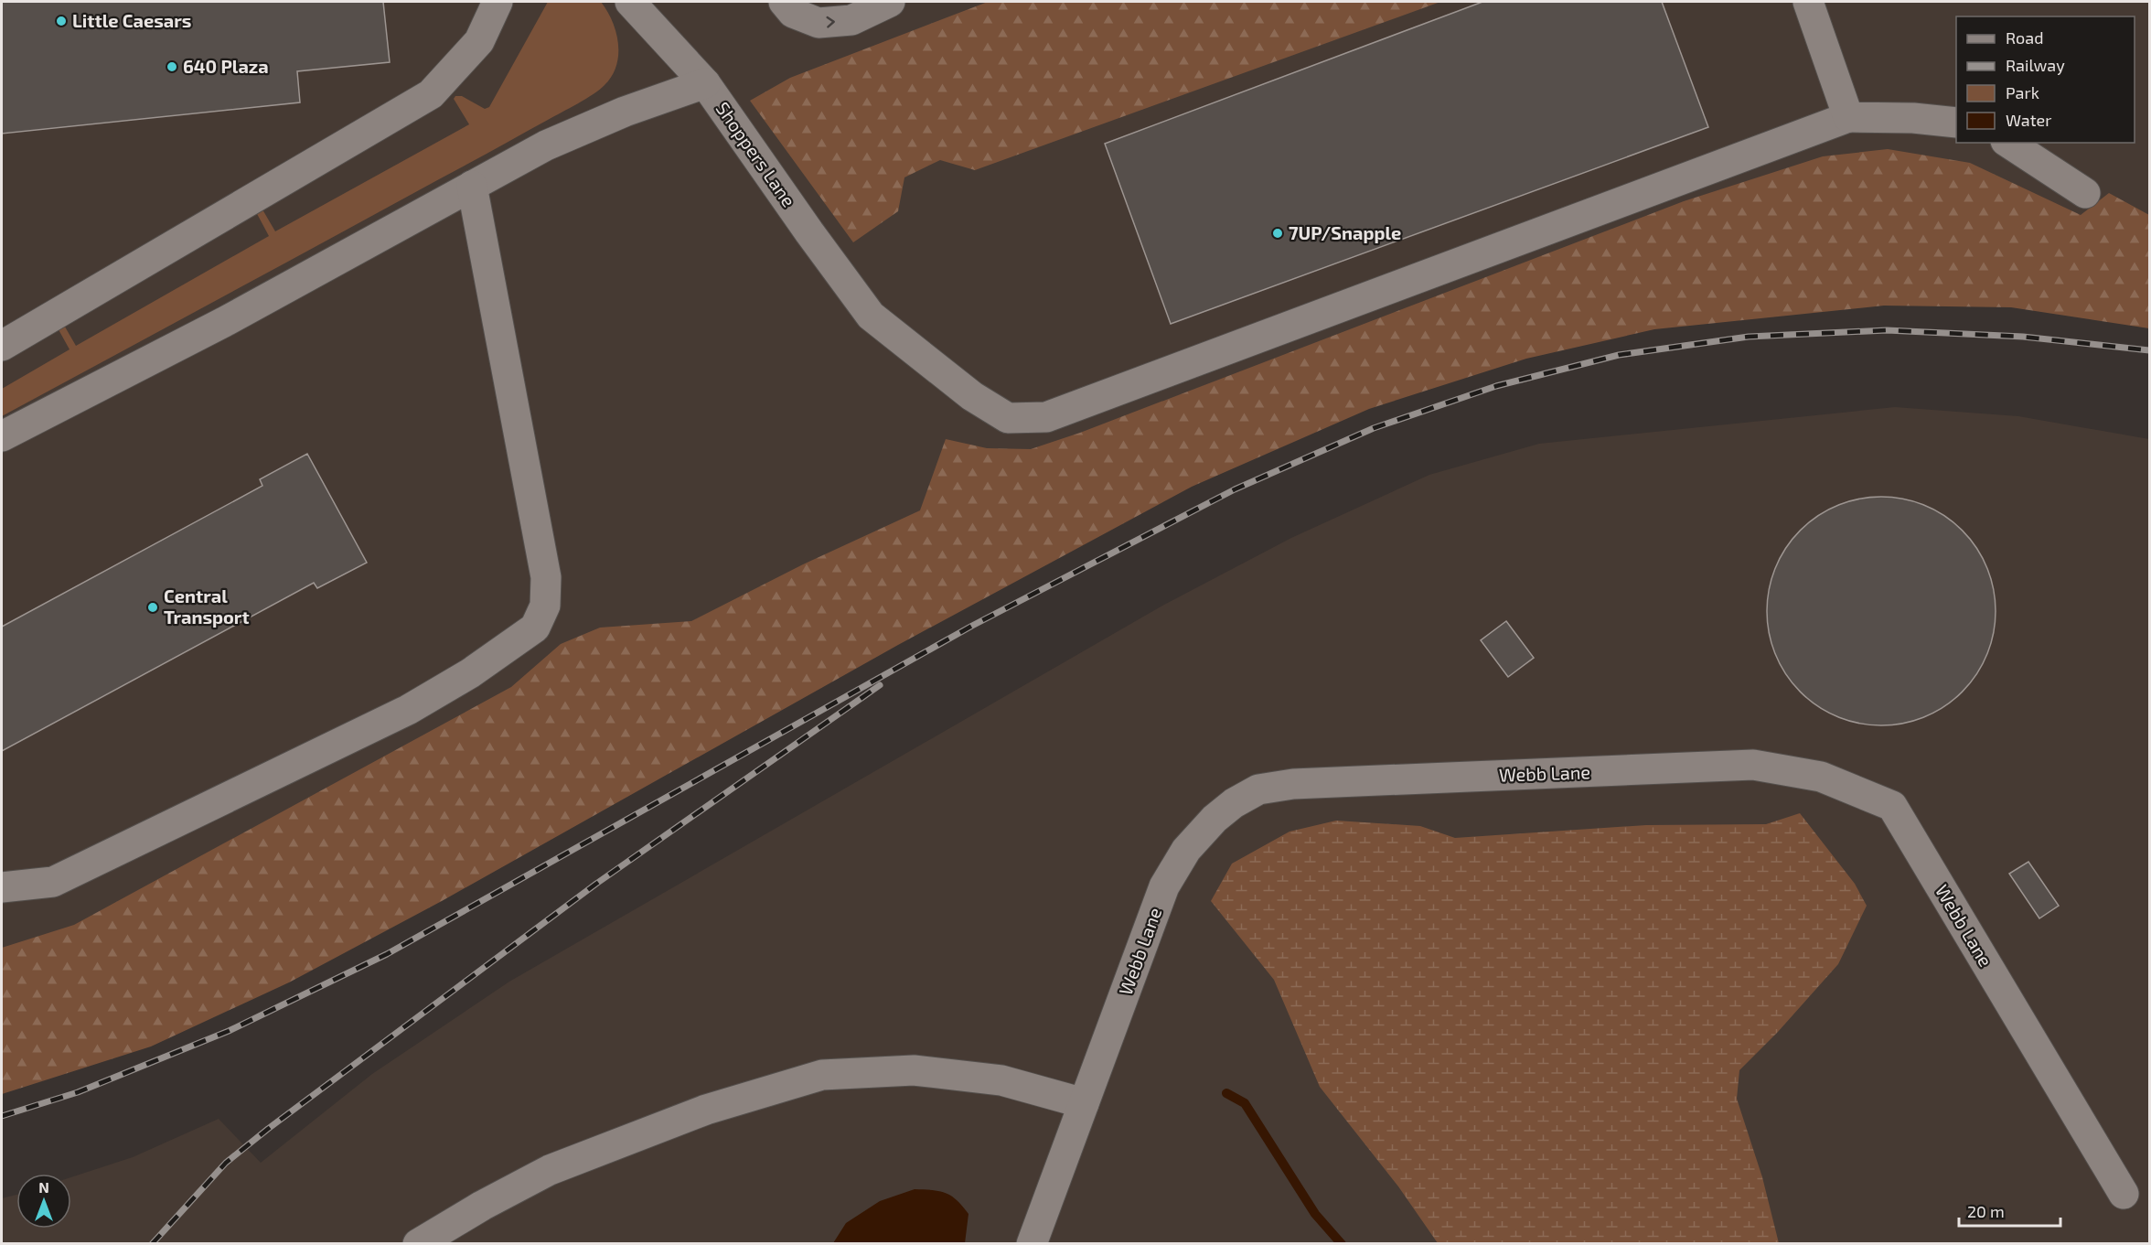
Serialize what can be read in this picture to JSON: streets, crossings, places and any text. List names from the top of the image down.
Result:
{
  "streets": {
    "street": ["Shoppers Lane", "Webb Lane"]
  },
  "places": [
    "Little Caesars",
    "640 Plaza",
    "7UP/Snapple",
    "Central Transport"
  ],
  "legend": [
    "Road",
    "Railway",
    "Park",
    "Water"
  ],
  "scale_bar": "20 m",
  "north": "top"
}
